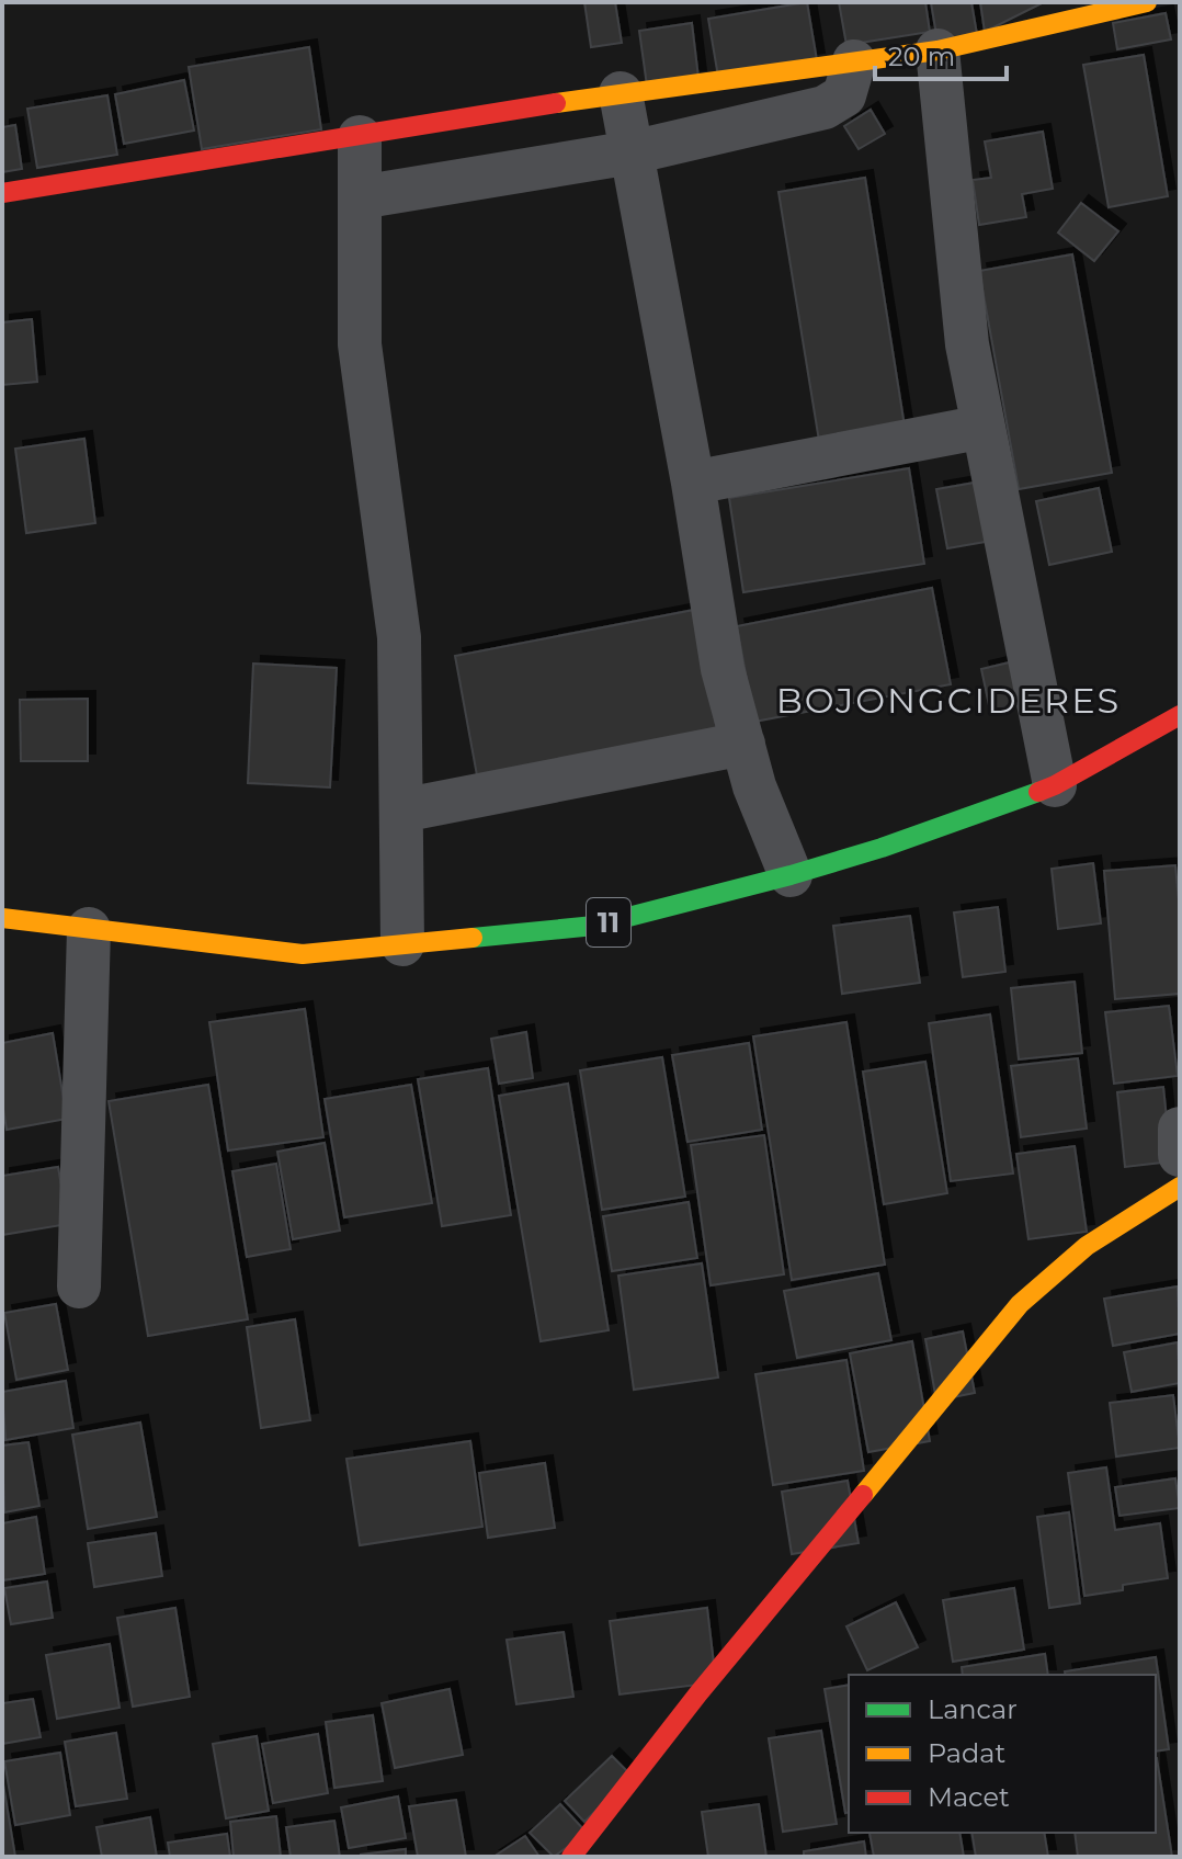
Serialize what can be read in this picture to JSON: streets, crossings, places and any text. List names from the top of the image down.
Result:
{
  "streets": {
    "main road": ["11"]
  },
  "districts": ["BOJONGCIDERES"],
  "legend": ["Lancar", "Padat", "Macet"],
  "scale_bar": "20 m"
}
